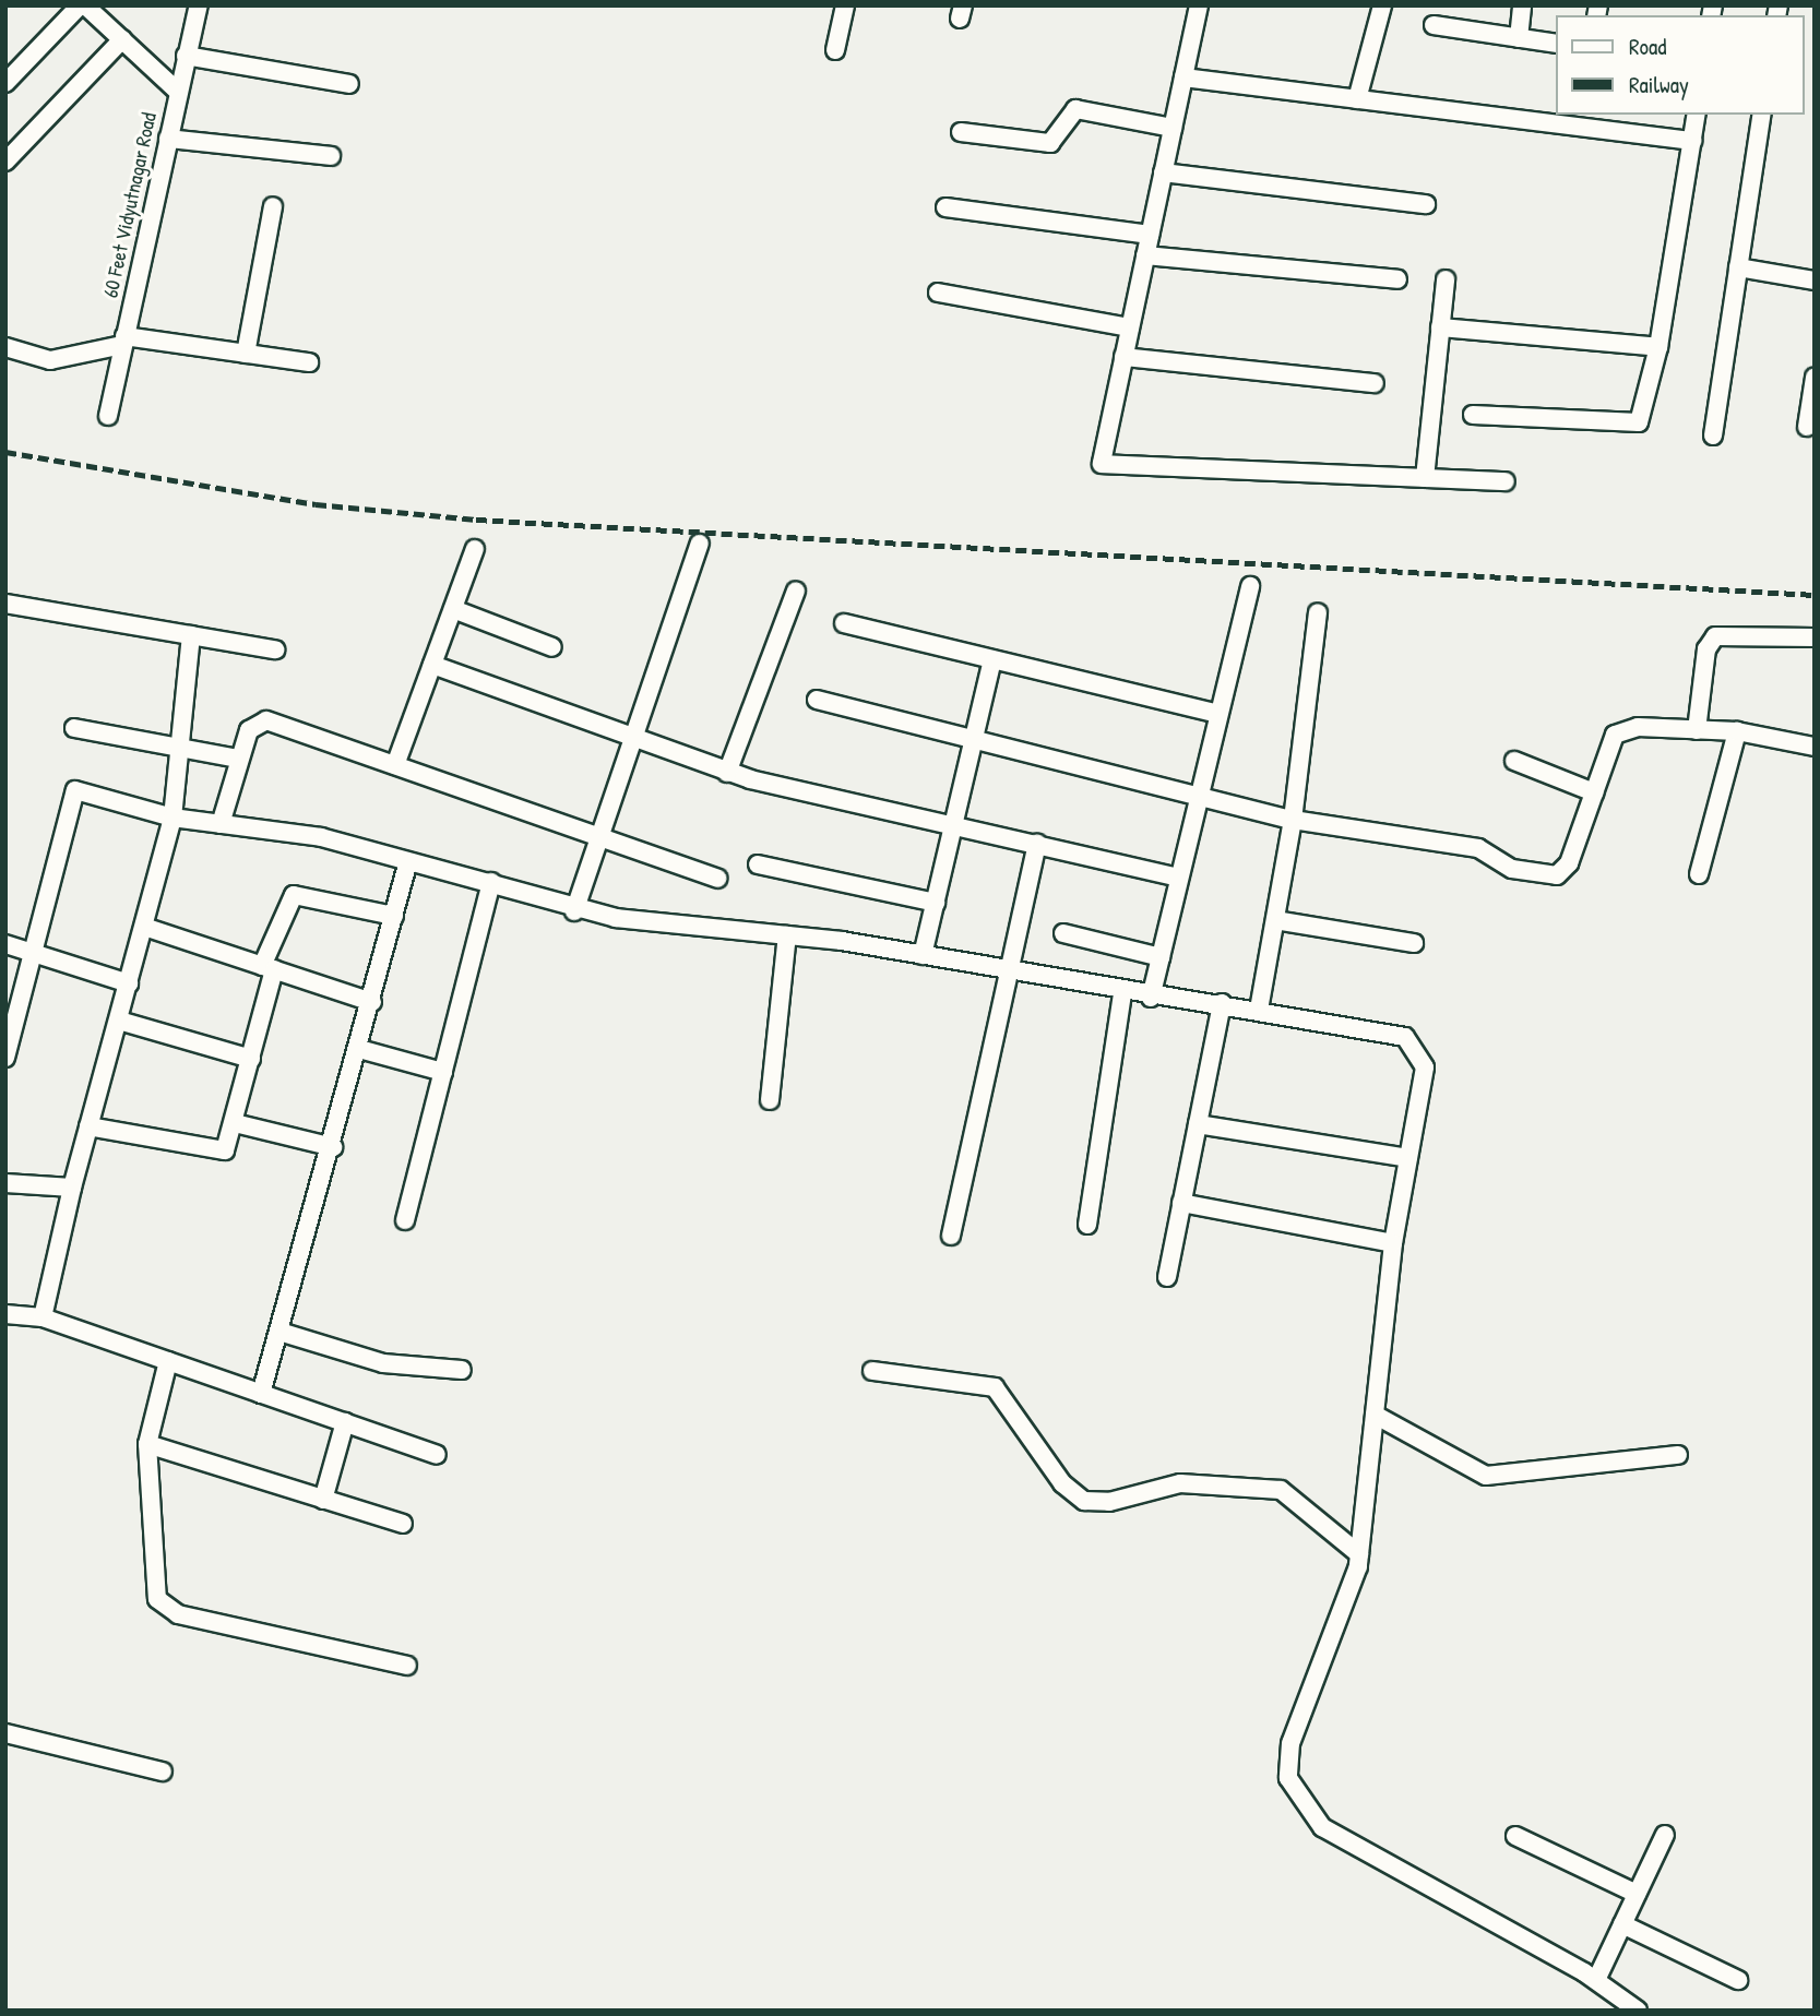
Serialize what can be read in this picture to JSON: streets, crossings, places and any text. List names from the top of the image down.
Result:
{
  "streets": {
    "street": ["60 Feet Vidyutnagar Road"]
  },
  "legend": ["Road", "Railway"]
}
